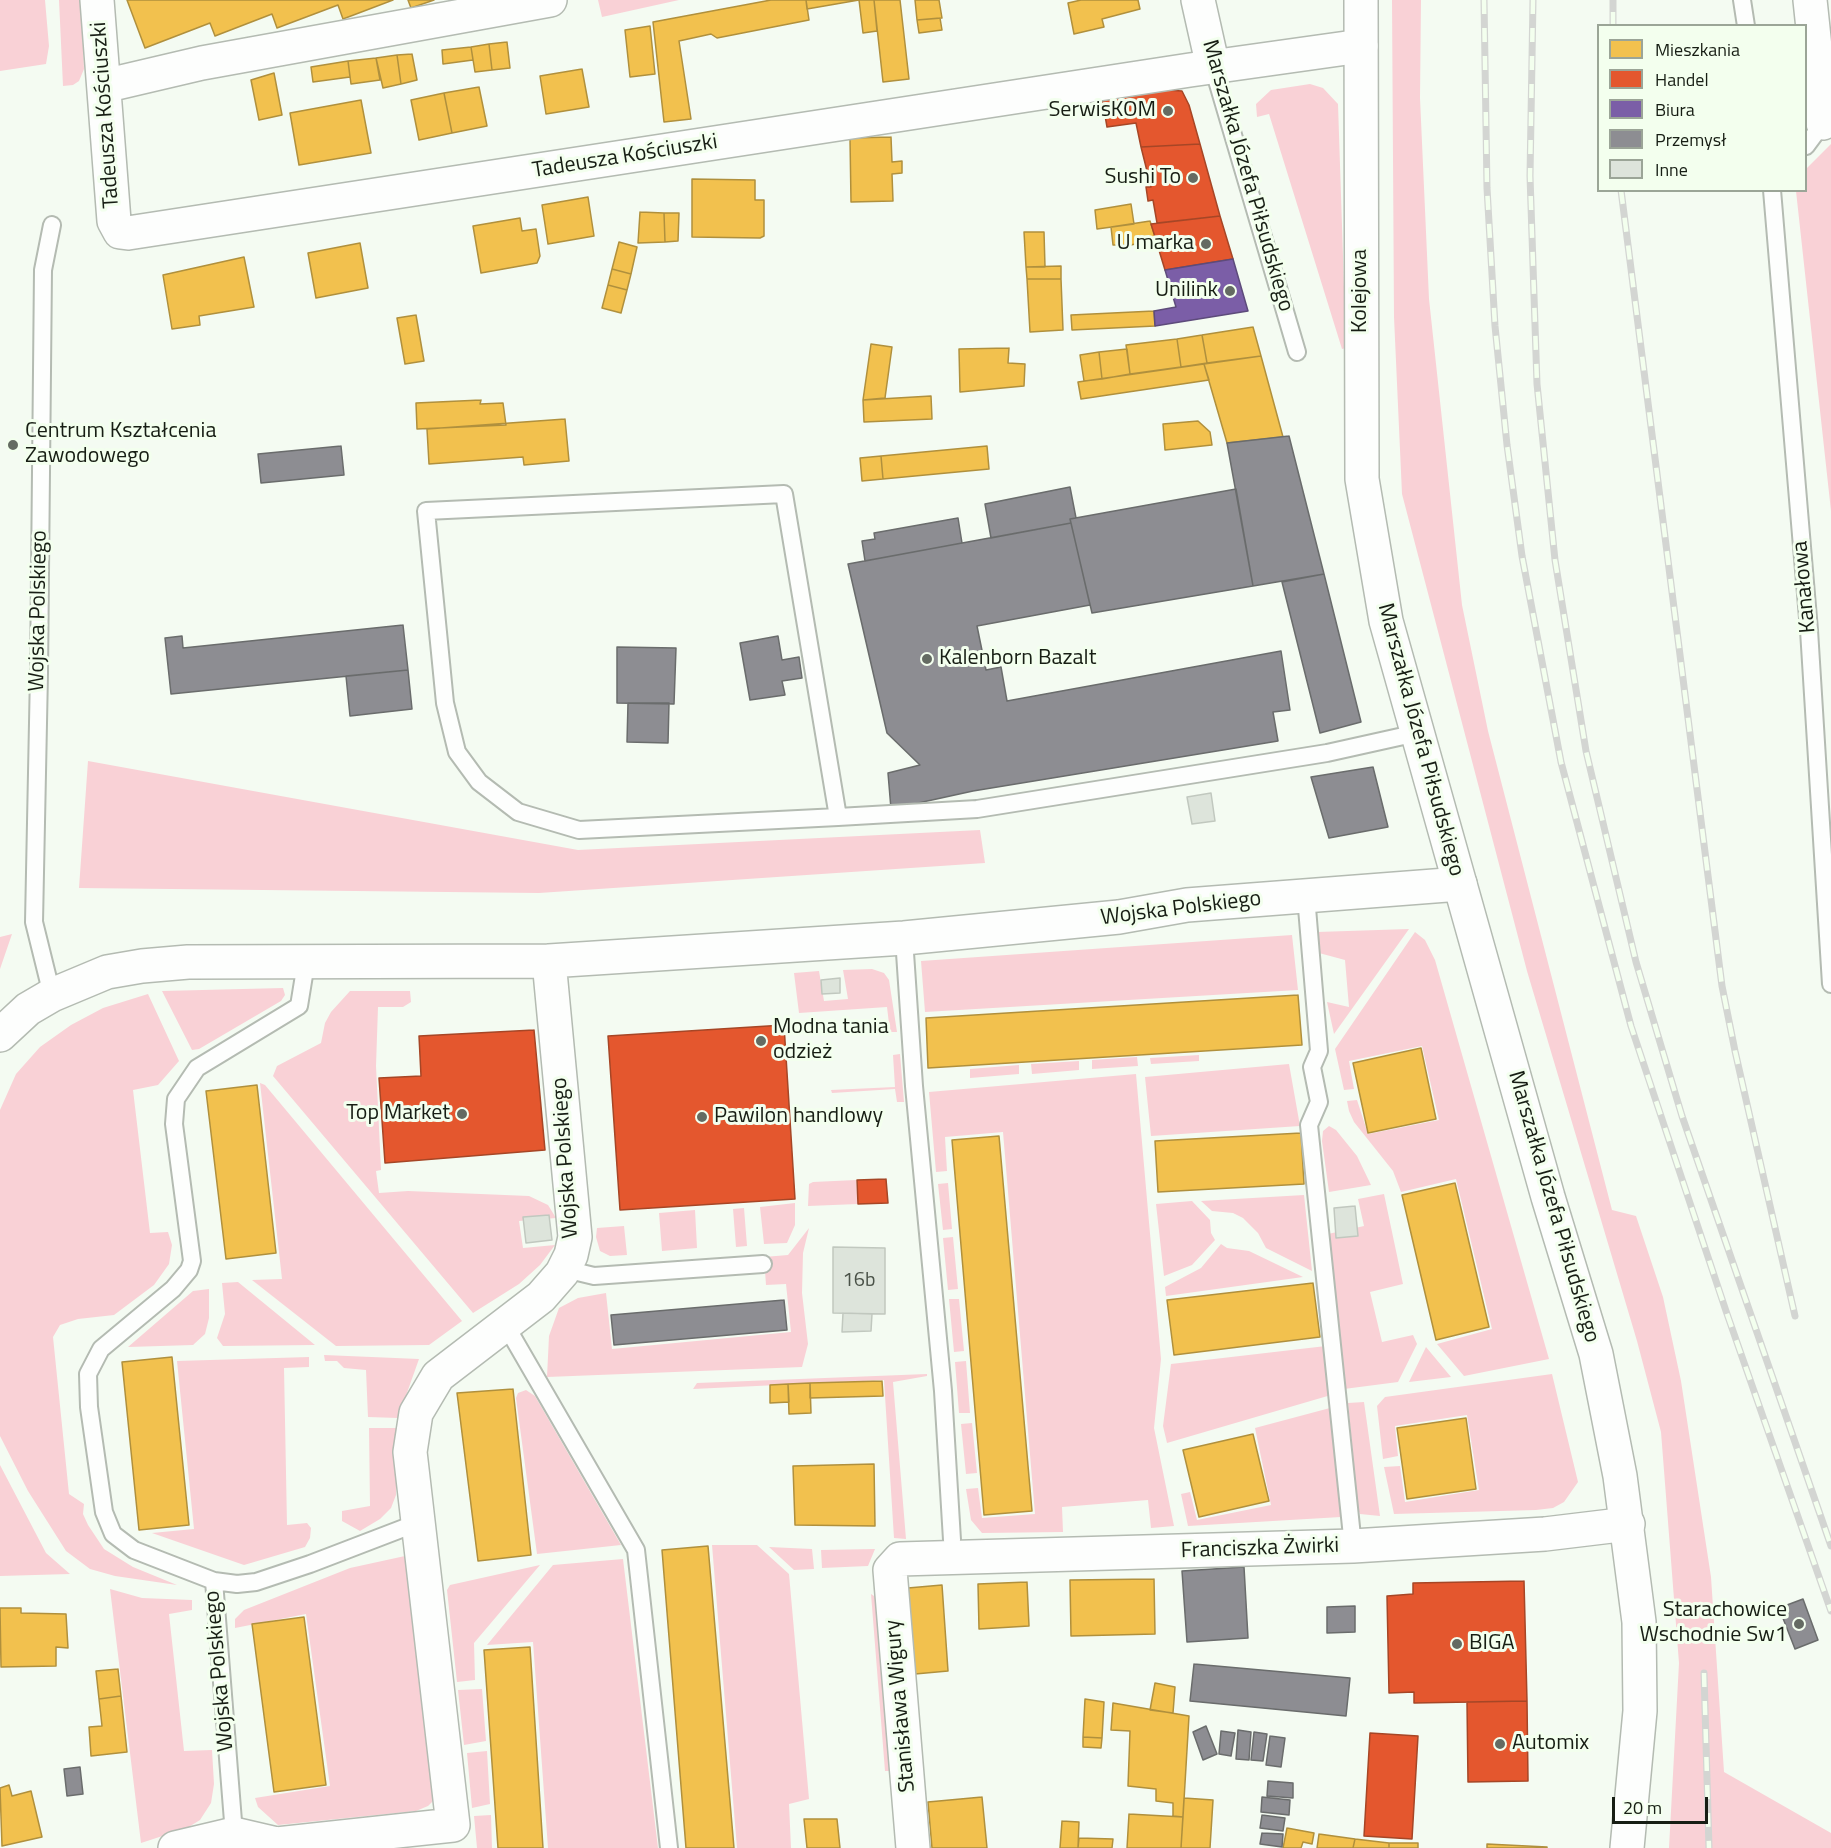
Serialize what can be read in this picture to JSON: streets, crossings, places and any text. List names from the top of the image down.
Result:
{
  "streets": {
    "street": [
      "Tadeusza Kościuszki",
      "Marszałka Józefa Piłsudskiego",
      "Kolejowa",
      "Wojska Polskiego",
      "Franciszka Żwirki",
      "Stanisława Wigury"
    ],
    "lane": ["Kanałowa"]
  },
  "crossings": [
    ["Tadeusza Kościuszki", "Marszałka Józefa Piłsudskiego"],
    ["Tadeusza Kościuszki", "Kolejowa"],
    ["Marszałka Józefa Piłsudskiego", "Kolejowa"],
    ["Marszałka Józefa Piłsudskiego", "Wojska Polskiego"],
    ["Marszałka Józefa Piłsudskiego", "Franciszka Żwirki"],
    ["Franciszka Żwirki", "Stanisława Wigury"]
  ],
  "places": [
    "SerwisKOM",
    "Sushi To",
    "U marka",
    "Unilink",
    "Centrum Kształcenia Zawodowego",
    "Kalenborn Bazalt",
    "Modna tania odzież",
    "Top Market",
    "Pawilon handlowy",
    "Starachowice Wschodnie Sw1",
    "BIGA",
    "Automix"
  ],
  "house_numbers": ["16b"],
  "legend": [
    "Mieszkania",
    "Handel",
    "Biura",
    "Przemysł",
    "Inne"
  ],
  "scale_bar": "20 m"
}
